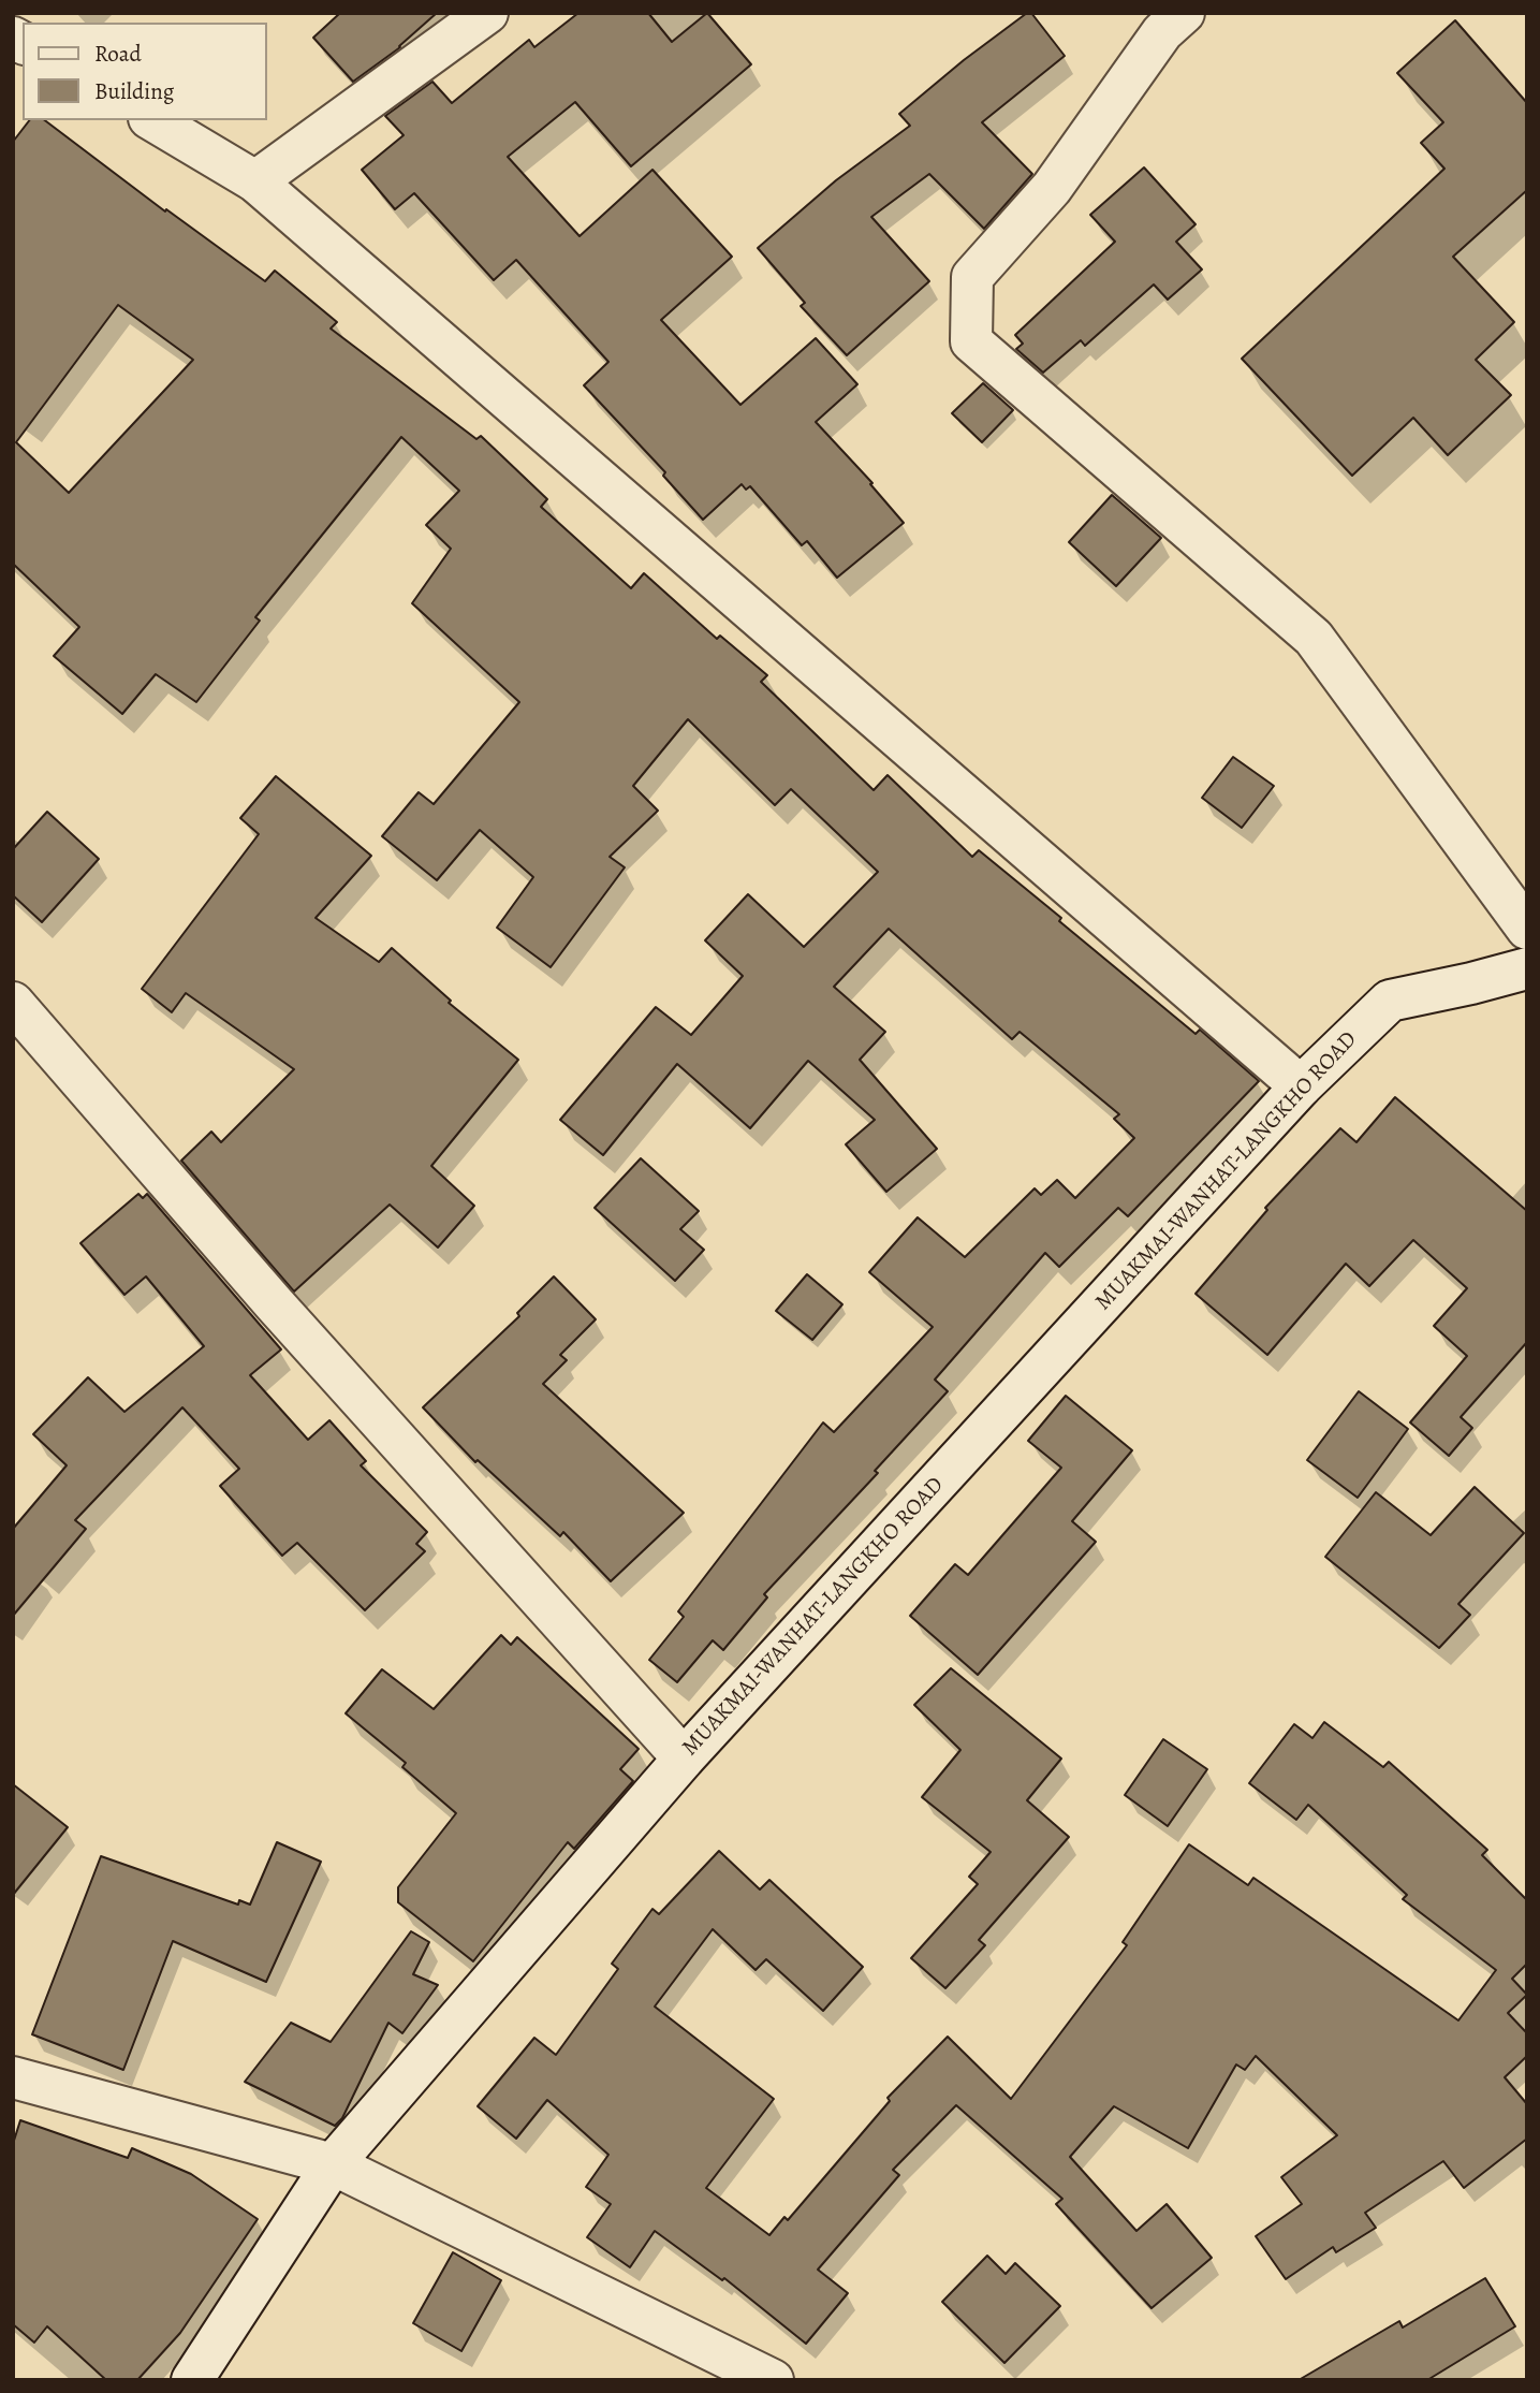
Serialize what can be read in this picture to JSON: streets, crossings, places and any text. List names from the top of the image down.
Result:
{
  "streets": {
    "street": ["MUAKMAI-WANHAT-LANGKHO ROAD"]
  },
  "legend": ["Road", "Building"]
}
